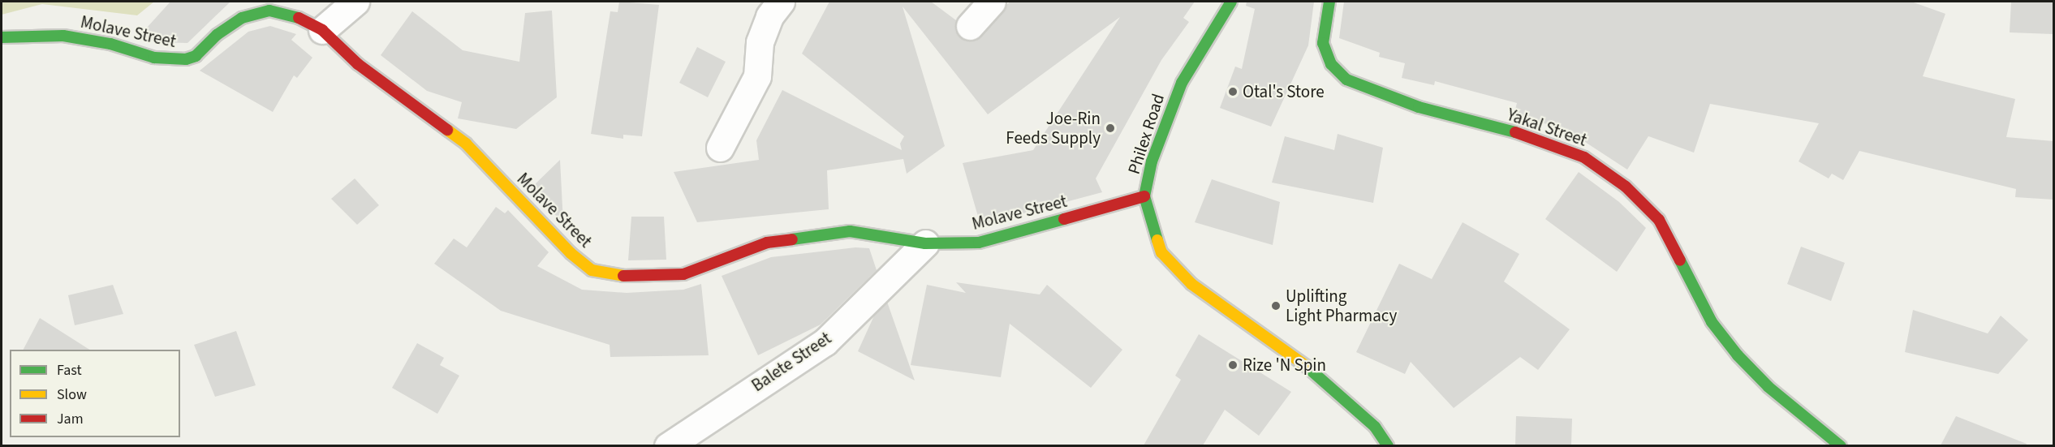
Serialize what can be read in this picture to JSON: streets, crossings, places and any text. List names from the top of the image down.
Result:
{
  "streets": {
    "street": [
      "Molave Street",
      "Yakal Street",
      "Philex Road",
      "Balete Street"
    ]
  },
  "crossings": [
    ["Molave Street", "Philex Road"],
    ["Molave Street", "Balete Street"]
  ],
  "places": [
    "Otal's Store",
    "Joe-Rin Feeds Supply",
    "Uplifting Light Pharmacy",
    "Rize 'N Spin"
  ],
  "legend": ["Fast", "Slow", "Jam"]
}
